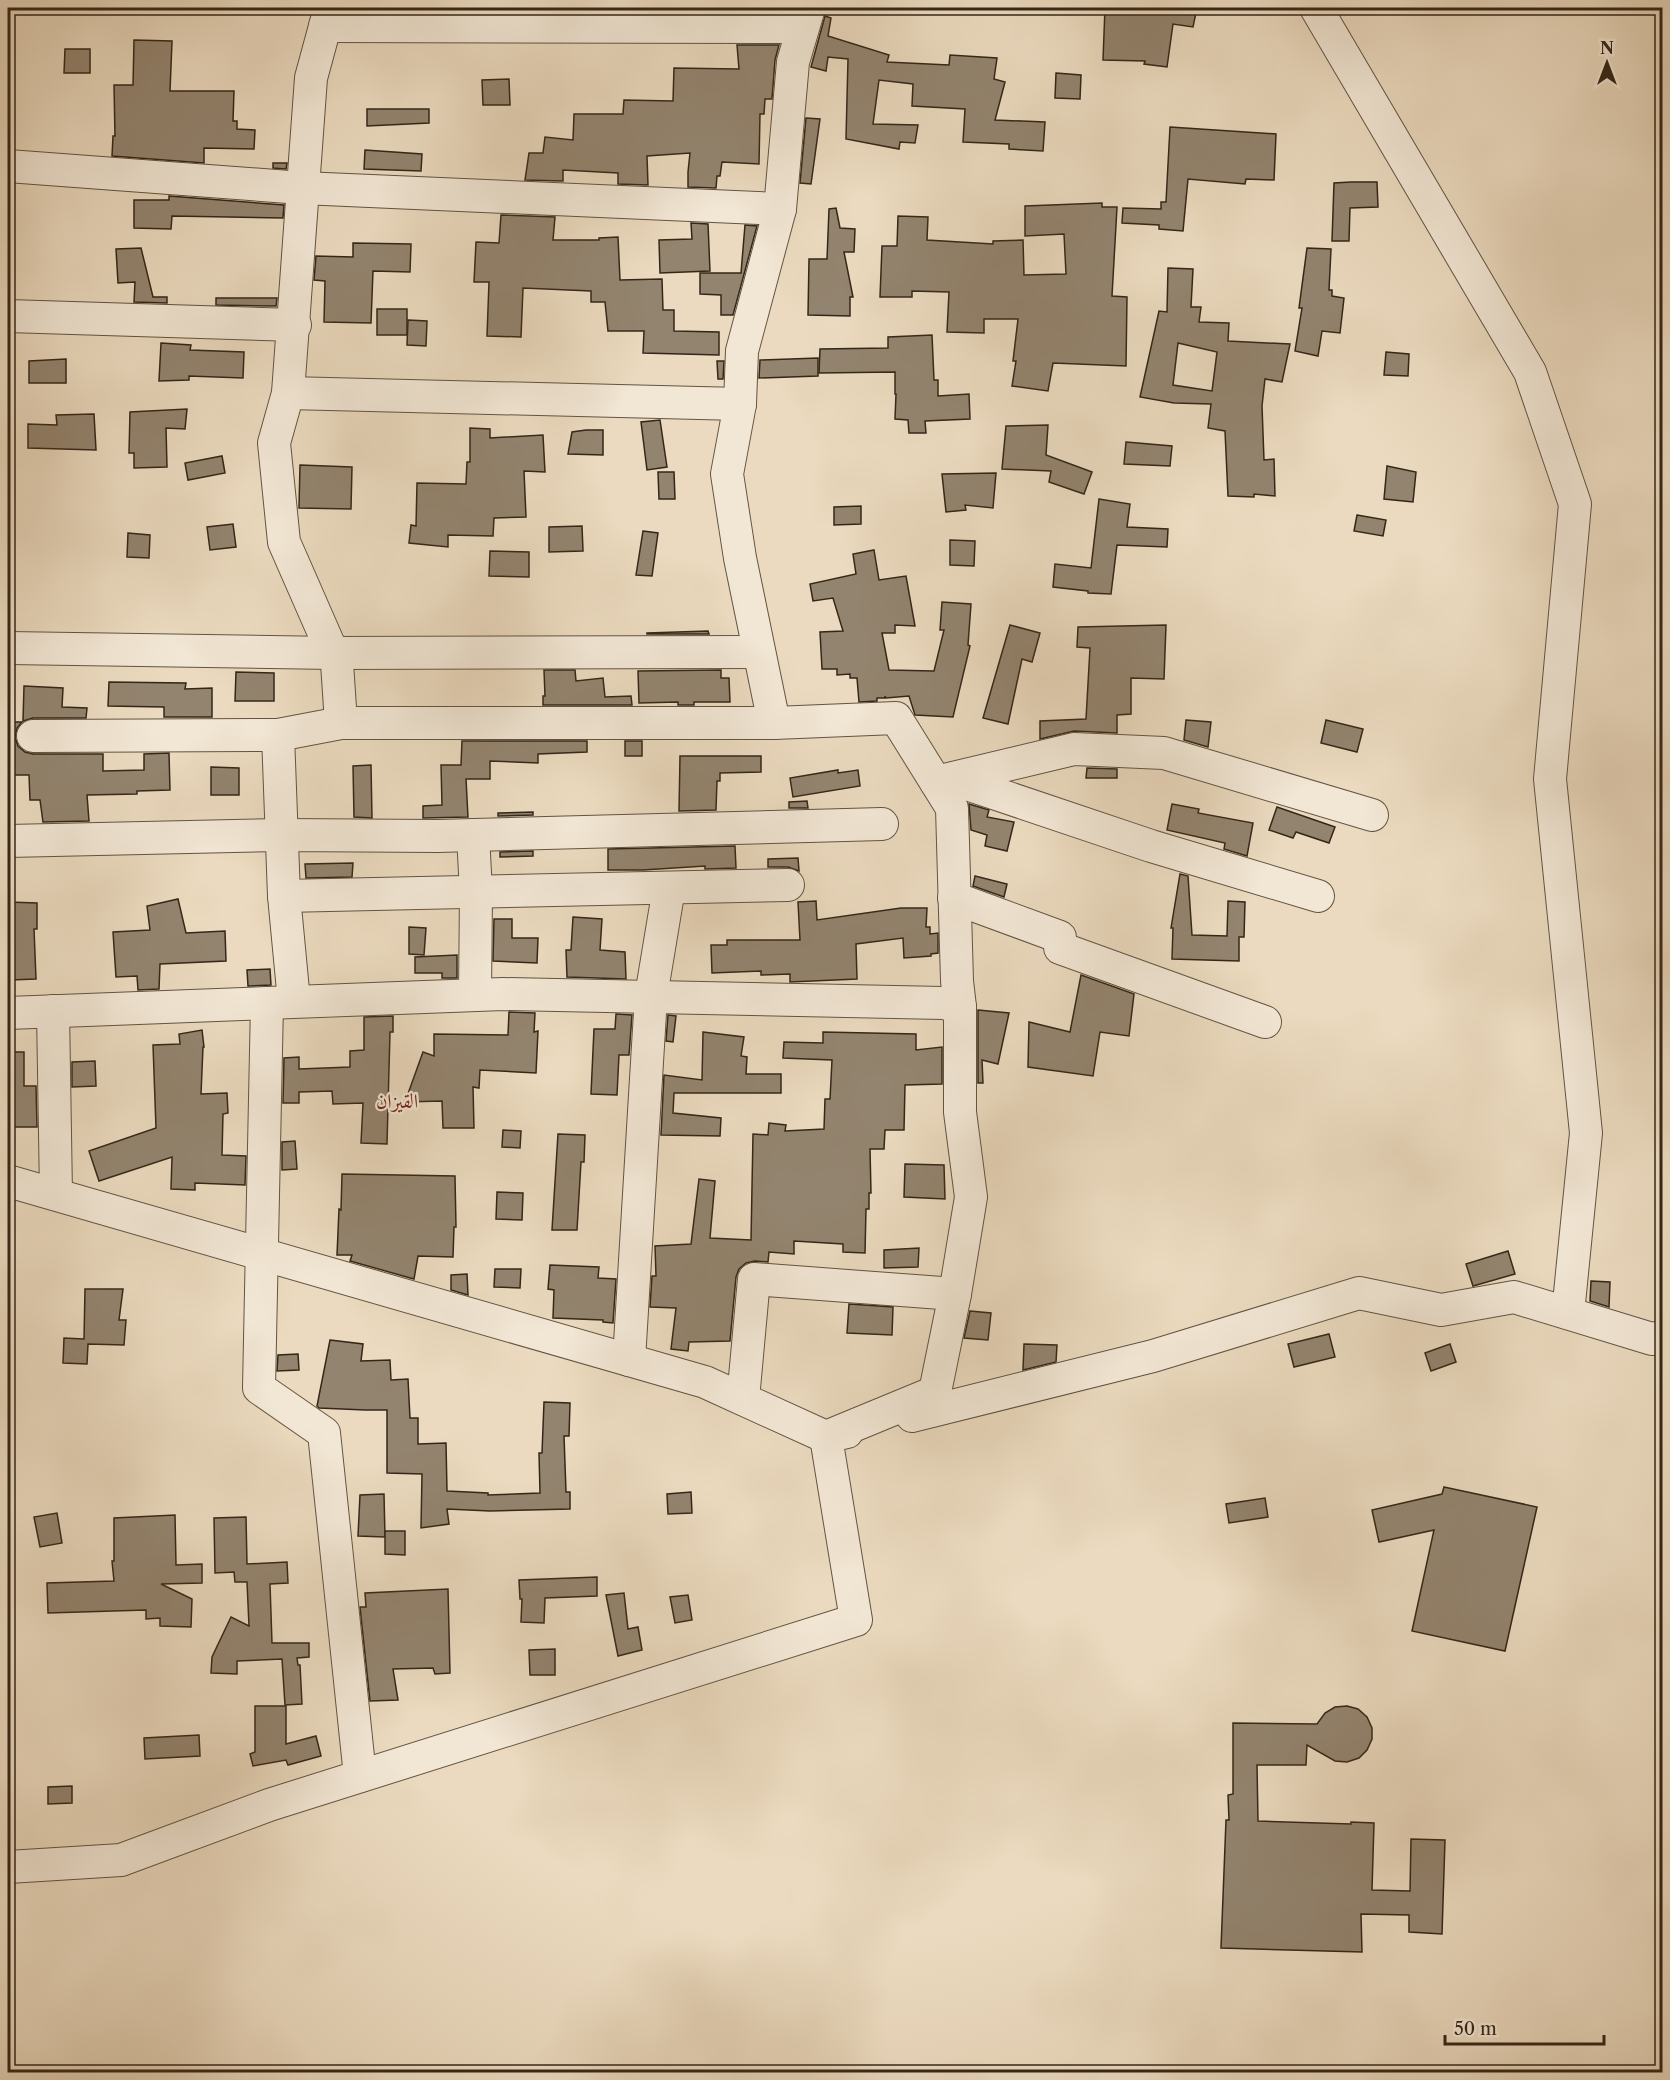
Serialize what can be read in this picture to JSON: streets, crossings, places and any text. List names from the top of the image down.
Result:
{
  "districts": ["القيزان"],
  "scale_bar": "50 m",
  "north": "top"
}
